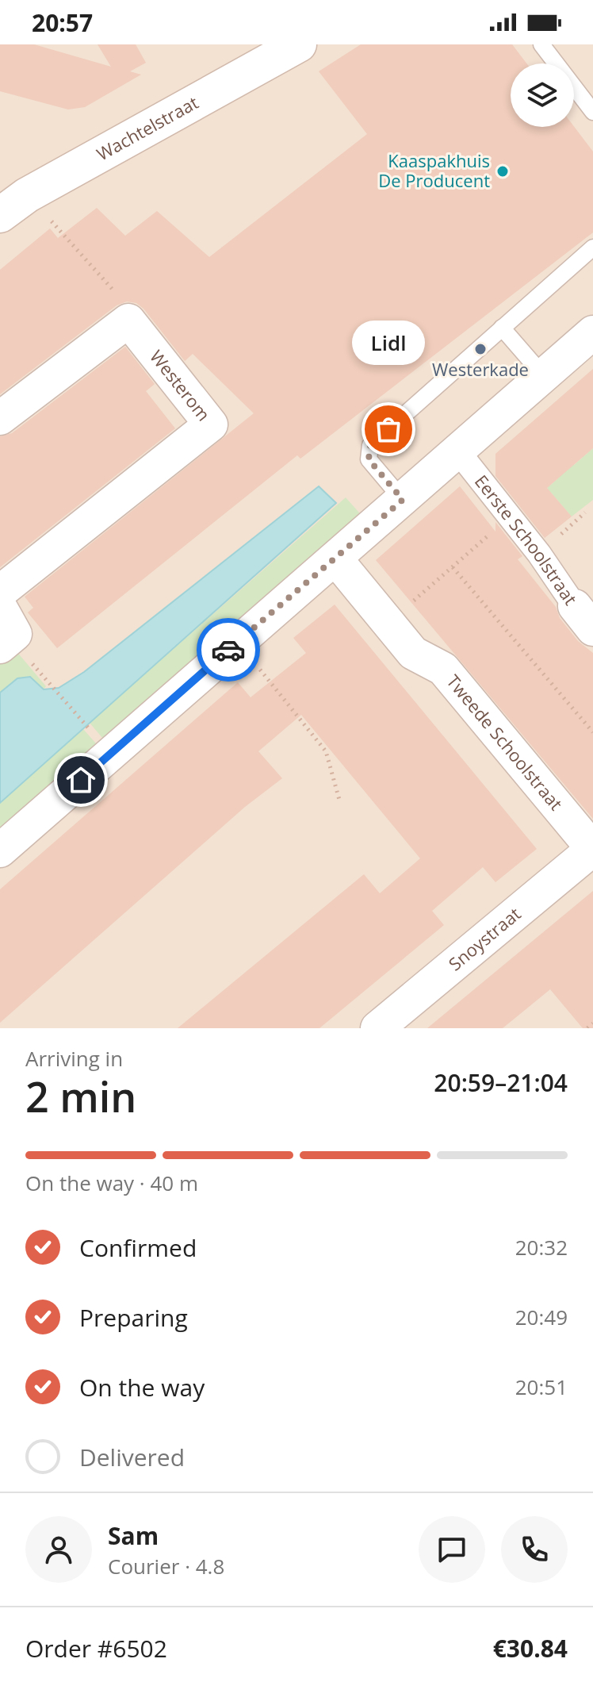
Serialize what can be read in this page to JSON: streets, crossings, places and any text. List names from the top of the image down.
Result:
{
  "streets": {
    "main road": ["Wachtelstraat"],
    "street": [
      "Westerom",
      "Eerste Schoolstraat",
      "Tweede Schoolstraat",
      "Snoystraat"
    ]
  },
  "crossings": [
    ["Tweede Schoolstraat", "Snoystraat"]
  ],
  "places": ["Kaaspakhuis De Producent", "Westerkade", "Lidl"],
  "page": {
    "status": "20:57",
    "bubble": "Lidl",
    "heading": ["2 min", "Arriving in", "20:59–21:04"],
    "panel": [
      "Sam",
      "Courier · 4.8",
      "Order #6502",
      "€30.84"
    ],
    "bar": "On the way · 40 m",
    "list": [
      ["Confirmed", "20:32"],
      ["Preparing", "20:49"],
      ["On the way", "20:51"],
      "Delivered"
    ]
  }
}
